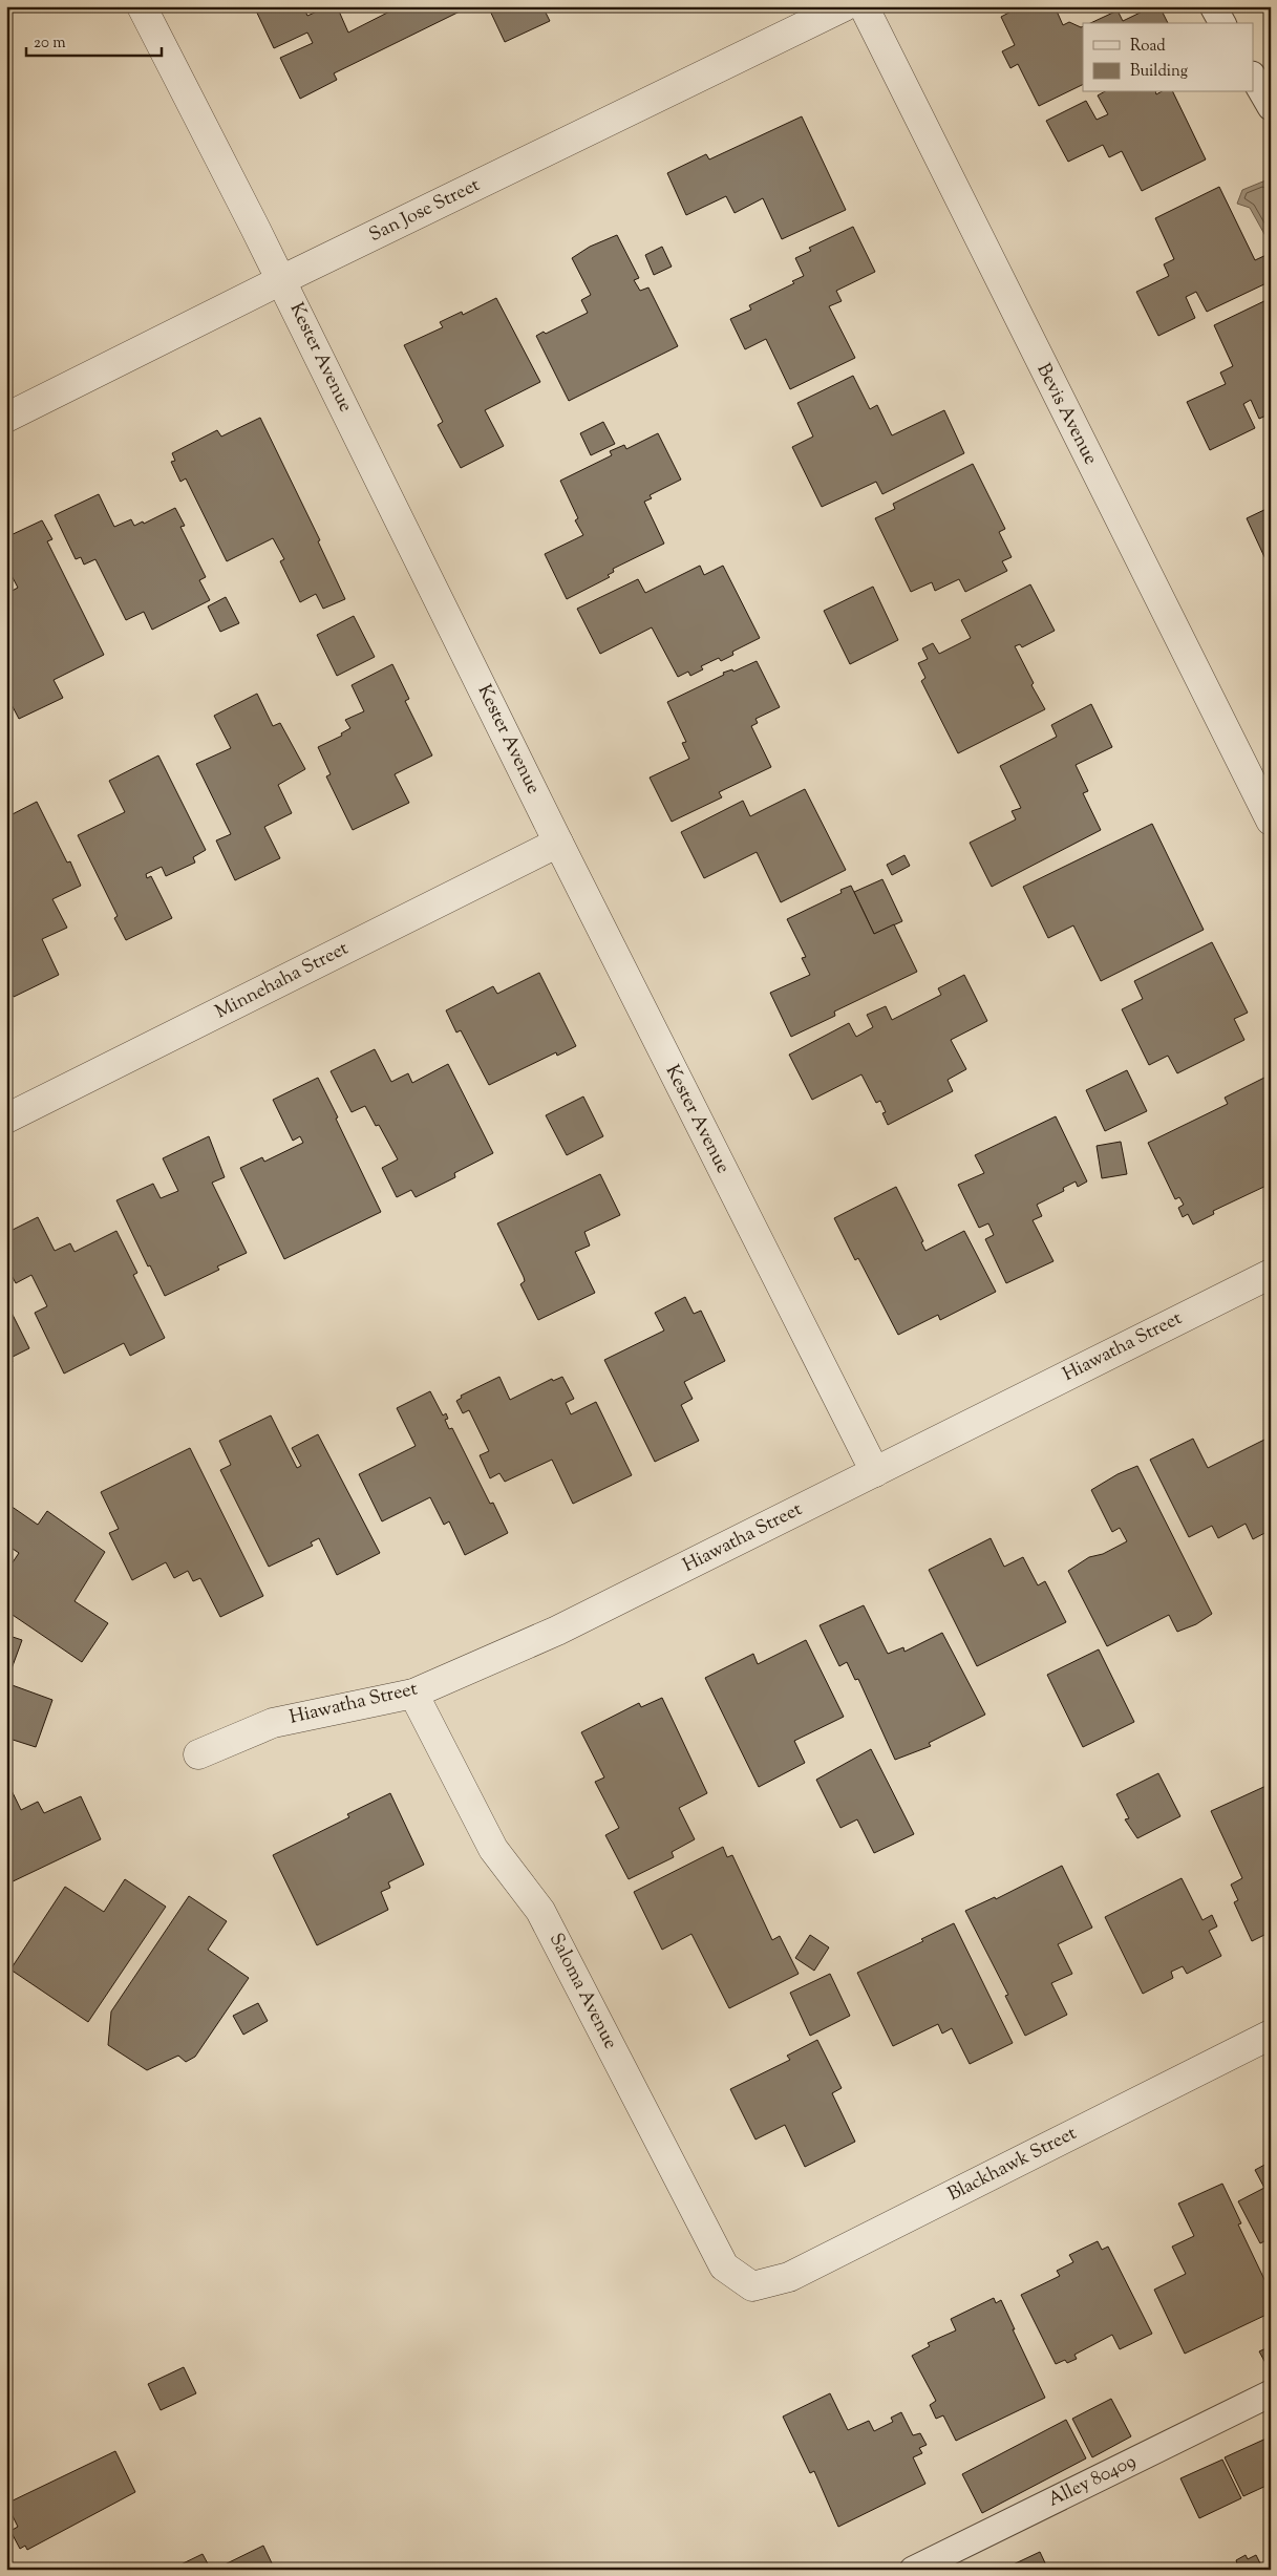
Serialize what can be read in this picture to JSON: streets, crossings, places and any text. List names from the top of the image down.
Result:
{
  "streets": {
    "street": [
      "San Jose Street",
      "Kester Avenue",
      "Bevis Avenue",
      "Minnehaha Street",
      "Hiawatha Street",
      "Saloma Avenue",
      "Blackhawk Street"
    ],
    "lane": ["Alley 80409"]
  },
  "crossings": [
    ["San Jose Street", "Kester Avenue"],
    ["Kester Avenue", "Minnehaha Street"],
    ["Kester Avenue", "Hiawatha Street"],
    ["Hiawatha Street", "Saloma Avenue"],
    ["Saloma Avenue", "Blackhawk Street"]
  ],
  "legend": ["Road", "Building"],
  "scale_bar": "20 m"
}
